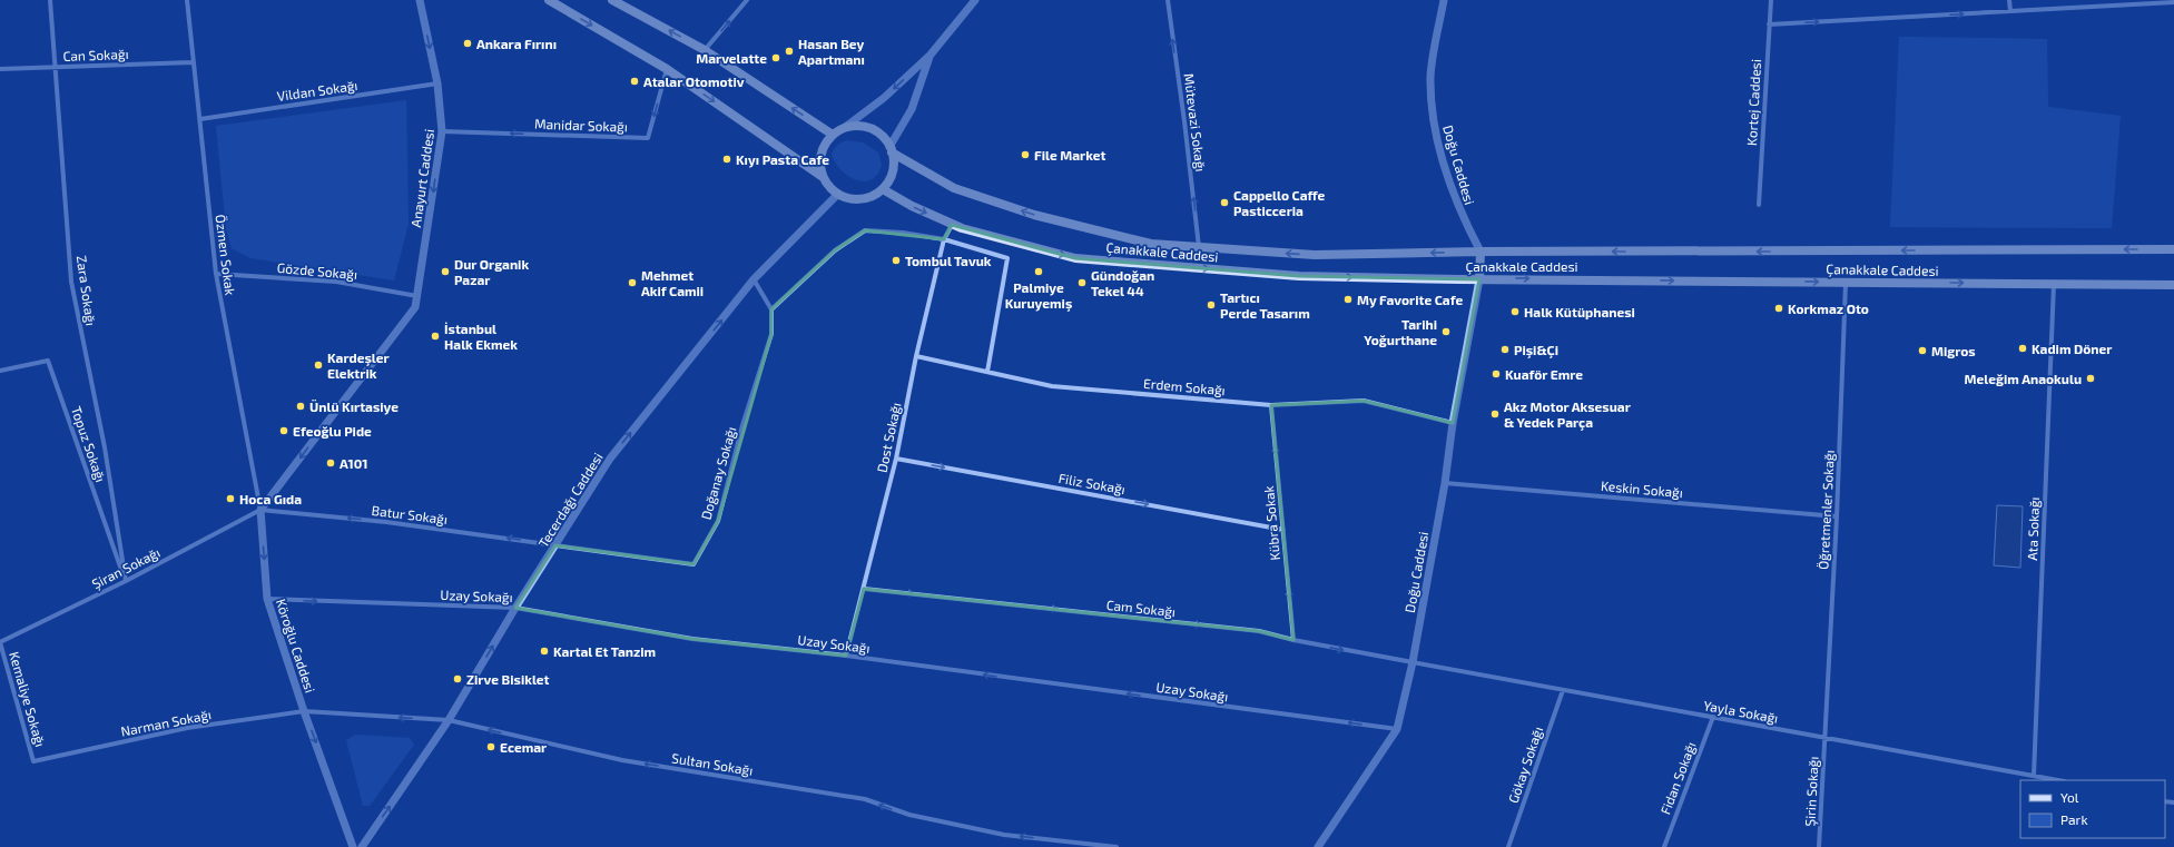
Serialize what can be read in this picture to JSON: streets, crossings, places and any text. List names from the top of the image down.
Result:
{
  "streets": {
    "main road": ["Çanakkale Caddesi"],
    "street": [
      "Can Sokağı",
      "Vildan Sokağı",
      "Kortej Caddesi",
      "Mütevazi Sokağı",
      "Manidar Sokağı",
      "Doğu Caddesi",
      "Anayurt Caddesi",
      "Özmen Sokak",
      "Gözde Sokağı",
      "Zara Sokağı",
      "Erdem Sokağı",
      "Dost Sokağı",
      "Topuz Sokağı",
      "Doğanay Sokağı",
      "Filiz Sokağı",
      "Keskin Sokağı",
      "Tecerdağı Caddesi",
      "Öğretmenler Sokağı",
      "Batur Sokağı",
      "Kübra Sokak",
      "Ata Sokağı",
      "Şiran Sokağı",
      "Uzay Sokağı",
      "Cam Sokağı",
      "Köroğlu Caddesi",
      "Kemaliye Sokağı",
      "Yayla Sokağı",
      "Narman Sokağı",
      "Sultan Sokağı",
      "Gökay Sokağı",
      "Fidan Sokağı",
      "Şirin Sokağı"
    ]
  },
  "crossings": [
    ["Can Sokağı", "Özmen Sokak"],
    ["Can Sokağı", "Zara Sokağı"],
    ["Vildan Sokağı", "Anayurt Caddesi"],
    ["Vildan Sokağı", "Özmen Sokak"],
    ["Mütevazi Sokağı", "Çanakkale Caddesi"],
    ["Manidar Sokağı", "Anayurt Caddesi"],
    ["Doğu Caddesi", "Çanakkale Caddesi"],
    ["Doğu Caddesi", "Erdem Sokağı"],
    ["Doğu Caddesi", "Keskin Sokağı"],
    ["Doğu Caddesi", "Uzay Sokağı"],
    ["Doğu Caddesi", "Cam Sokağı"],
    ["Doğu Caddesi", "Yayla Sokağı"],
    ["Anayurt Caddesi", "Özmen Sokak"],
    ["Anayurt Caddesi", "Gözde Sokağı"],
    ["Anayurt Caddesi", "Batur Sokağı"],
    ["Anayurt Caddesi", "Şiran Sokağı"],
    ["Anayurt Caddesi", "Köroğlu Caddesi"],
    ["Çanakkale Caddesi", "Dost Sokağı"],
    ["Çanakkale Caddesi", "Tecerdağı Caddesi"],
    ["Çanakkale Caddesi", "Öğretmenler Sokağı"],
    ["Çanakkale Caddesi", "Ata Sokağı"],
    ["Özmen Sokak", "Gözde Sokağı"],
    ["Özmen Sokak", "Batur Sokağı"],
    ["Özmen Sokak", "Şiran Sokağı"],
    ["Özmen Sokak", "Köroğlu Caddesi"],
    ["Zara Sokağı", "Topuz Sokağı"],
    ["Zara Sokağı", "Şiran Sokağı"],
    ["Erdem Sokağı", "Dost Sokağı"],
    ["Erdem Sokağı", "Kübra Sokak"],
    ["Dost Sokağı", "Filiz Sokağı"],
    ["Dost Sokağı", "Uzay Sokağı"],
    ["Dost Sokağı", "Cam Sokağı"],
    ["Topuz Sokağı", "Şiran Sokağı"],
    ["Doğanay Sokağı", "Tecerdağı Caddesi"],
    ["Doğanay Sokağı", "Batur Sokağı"],
    ["Filiz Sokağı", "Kübra Sokak"],
    ["Keskin Sokağı", "Öğretmenler Sokağı"],
    ["Tecerdağı Caddesi", "Batur Sokağı"],
    ["Tecerdağı Caddesi", "Uzay Sokağı"],
    ["Tecerdağı Caddesi", "Sultan Sokağı"],
    ["Öğretmenler Sokağı", "Yayla Sokağı"],
    ["Öğretmenler Sokağı", "Şirin Sokağı"],
    ["Batur Sokağı", "Şiran Sokağı"],
    ["Batur Sokağı", "Köroğlu Caddesi"],
    ["Kübra Sokak", "Cam Sokağı"],
    ["Ata Sokağı", "Yayla Sokağı"],
    ["Şiran Sokağı", "Köroğlu Caddesi"],
    ["Şiran Sokağı", "Kemaliye Sokağı"],
    ["Uzay Sokağı", "Köroğlu Caddesi"],
    ["Cam Sokağı", "Yayla Sokağı"],
    ["Köroğlu Caddesi", "Narman Sokağı"],
    ["Köroğlu Caddesi", "Sultan Sokağı"],
    ["Kemaliye Sokağı", "Narman Sokağı"],
    ["Yayla Sokağı", "Gökay Sokağı"],
    ["Yayla Sokağı", "Fidan Sokağı"],
    ["Yayla Sokağı", "Şirin Sokağı"],
    ["Narman Sokağı", "Sultan Sokağı"]
  ],
  "one_way": [
    "Mütevazi Sokağı",
    "Manidar Sokağı",
    "Anayurt Caddesi",
    "Filiz Sokağı",
    "Tecerdağı Caddesi",
    "Batur Sokağı",
    "Kübra Sokak",
    "Cam Sokağı",
    "Köroğlu Caddesi",
    "Sultan Sokağı"
  ],
  "places": [
    "Ankara Fırını",
    "Hasan Bey Apartmanı",
    "Marvelatte",
    "Atalar Otomotiv",
    "File Market",
    "Kıyı Pasta Cafe",
    "Cappello Caffe Pasticceria",
    "Tombul Tavuk",
    "Dur Organik Pazar",
    "Palmiye Kuruyemiş",
    "Mehmet Akif Camii",
    "Gündoğan Tekel 44",
    "My Favorite Cafe",
    "Tartıcı Perde Tasarım",
    "Korkmaz Oto",
    "Halk Kütüphanesi",
    "Tarihi Yoğurthane",
    "İstanbul Halk Ekmek",
    "Kadim Döner",
    "Pişi&Çi",
    "Migros",
    "Kardeşler Elektrik",
    "Kuaför Emre",
    "Meleğim Anaokulu",
    "Ünlü Kırtasiye",
    "Akz Motor Aksesuar & Yedek Parça",
    "Efeoğlu Pide",
    "A101",
    "Hoca Gıda",
    "Kartal Et Tanzim",
    "Zirve Bisiklet",
    "Ecemar"
  ],
  "legend": ["Yol", "Park"]
}
